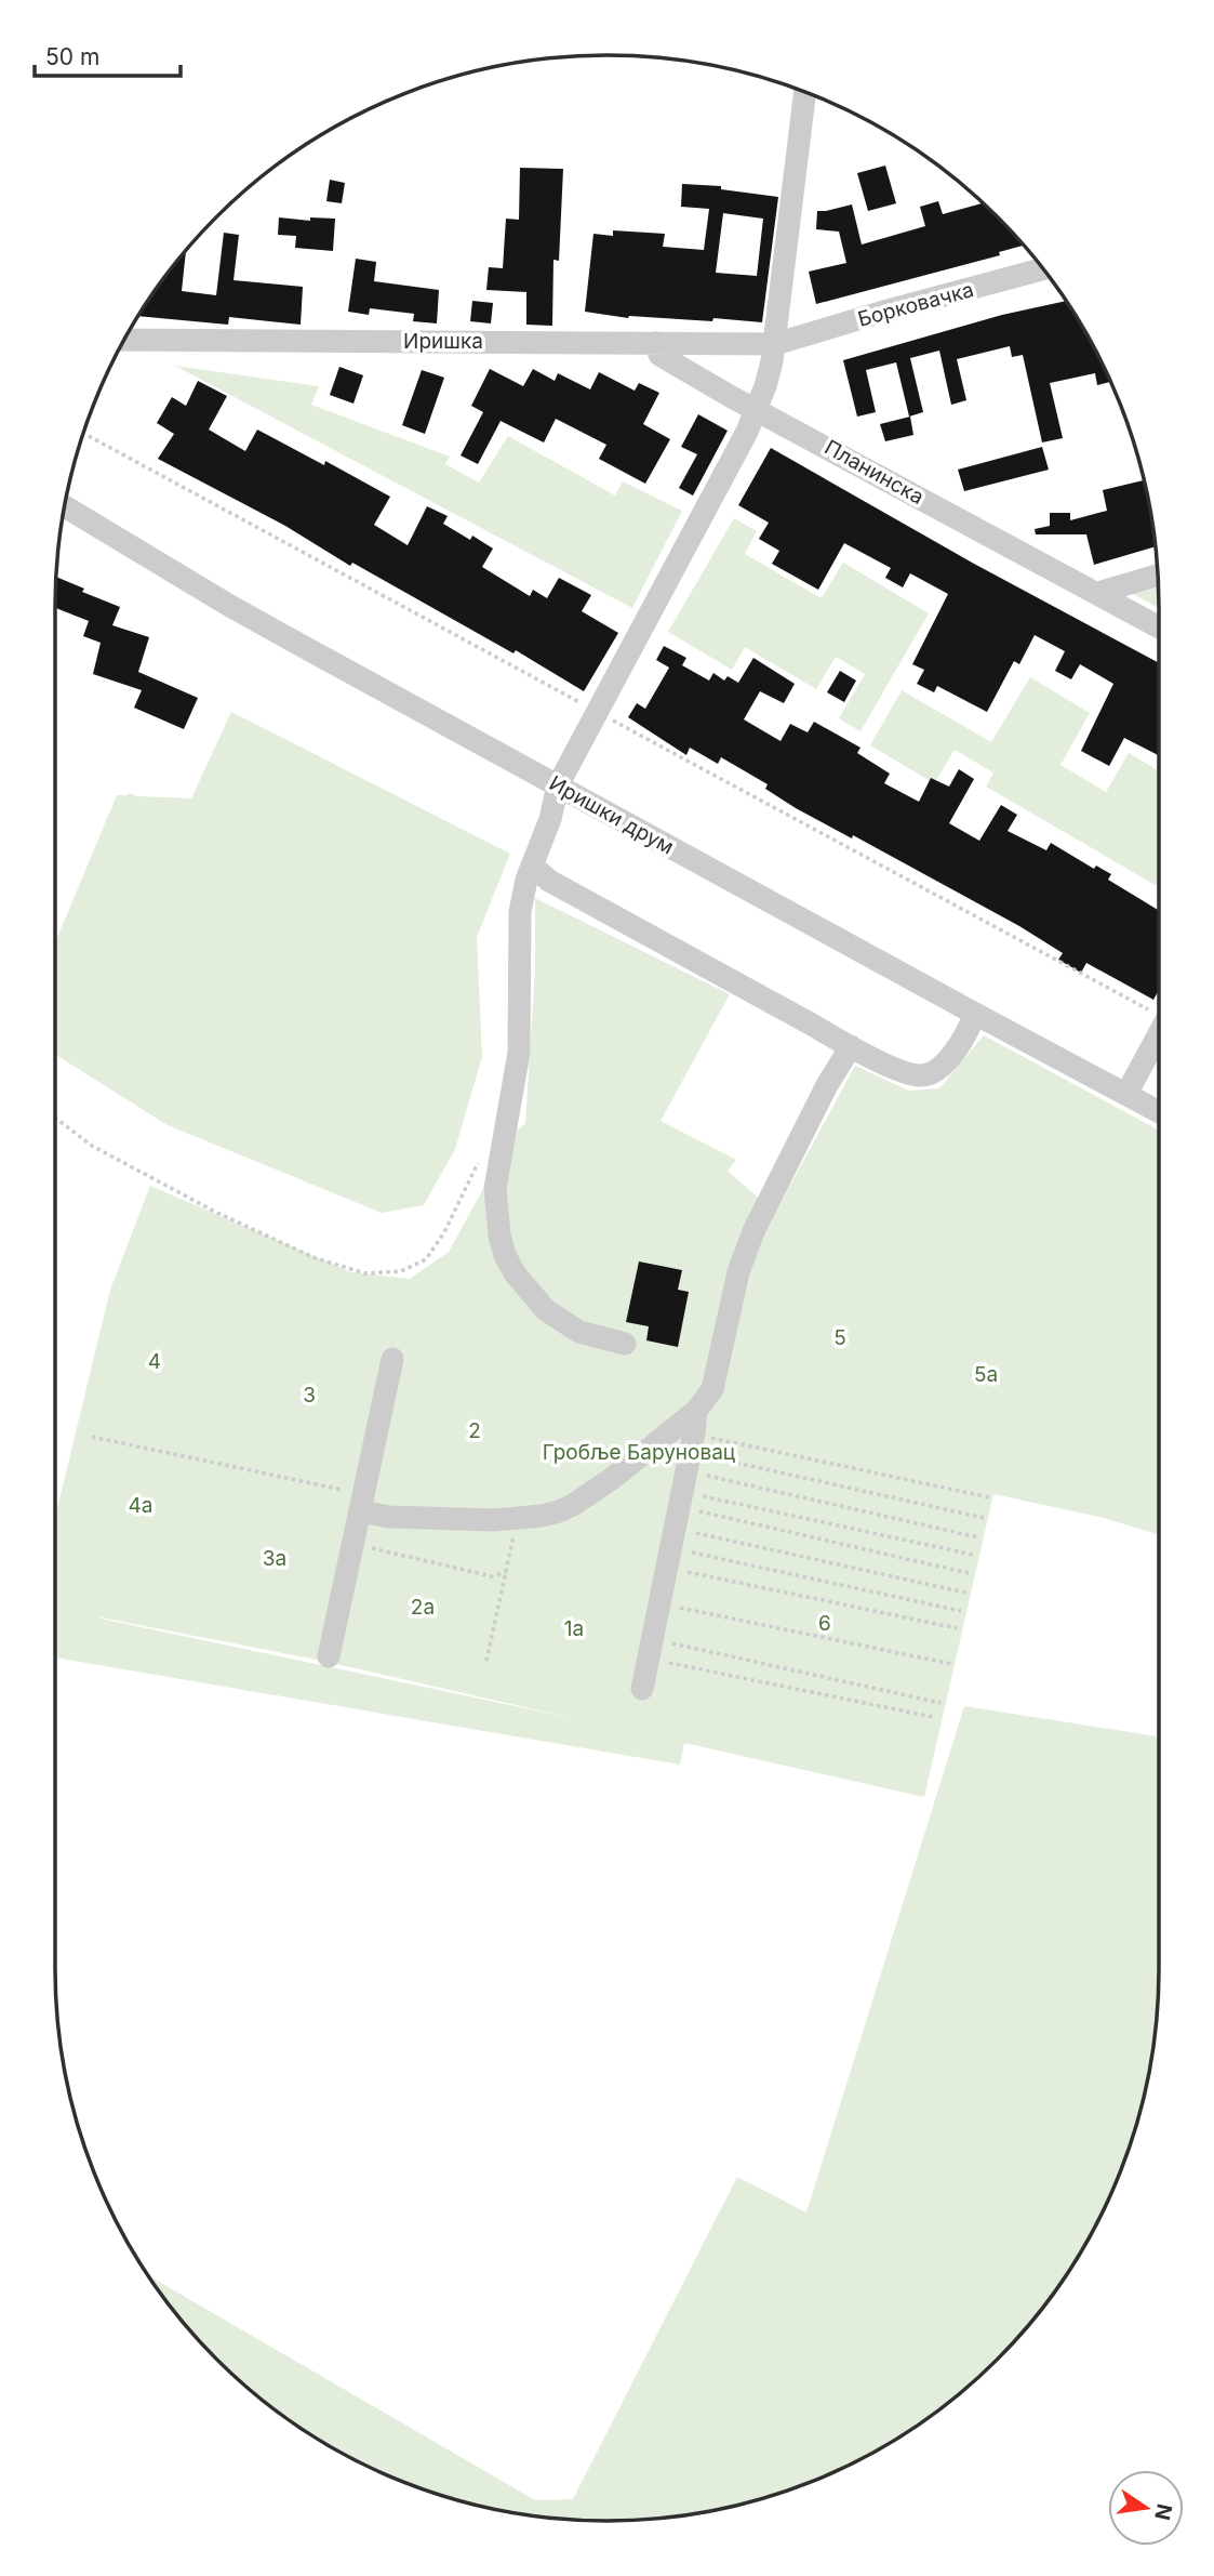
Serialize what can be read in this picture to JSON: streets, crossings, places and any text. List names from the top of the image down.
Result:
{
  "streets": {
    "street": [
      "Борковачка",
      "Иришка",
      "Планинска",
      "Иришки друм"
    ]
  },
  "crossings": [
    ["Борковачка", "Иришка"],
    ["Иришка", "Планинска"]
  ],
  "parks": [
    "5",
    "4",
    "5a",
    "3",
    "2",
    "Гробље Баруновац",
    "4a",
    "3a",
    "2a",
    "6",
    "1a"
  ],
  "scale_bar": "50 m",
  "north": "right"
}
